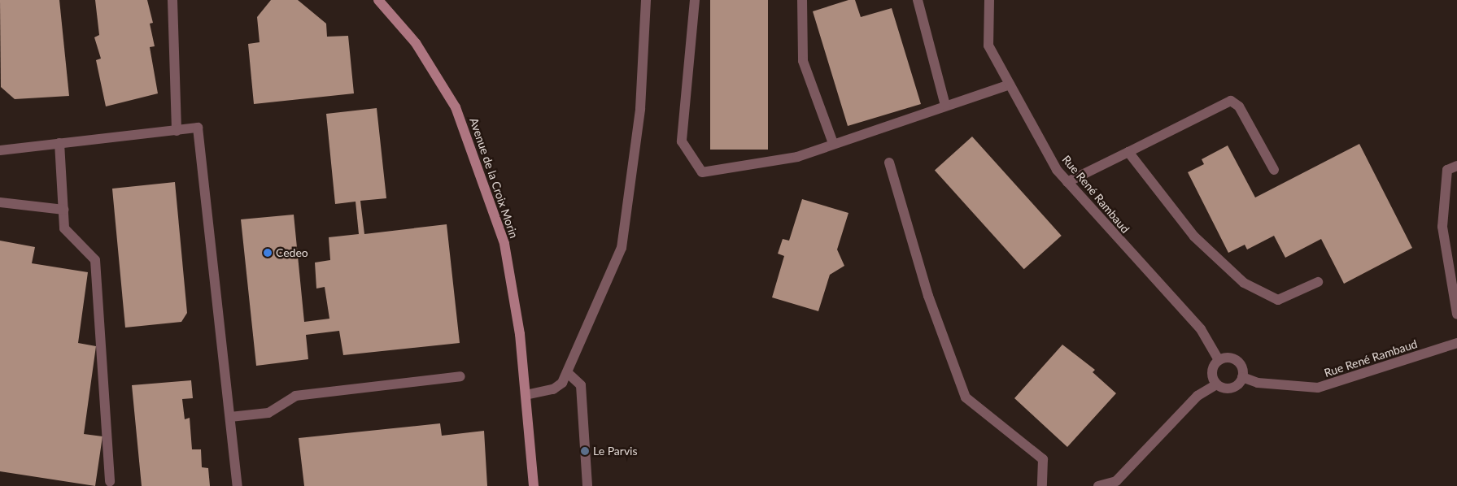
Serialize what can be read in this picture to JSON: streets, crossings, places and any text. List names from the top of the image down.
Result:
{
  "streets": {
    "main road": ["Avenue de la Croix Morin"],
    "street": ["Rue René Rambaud"]
  },
  "places": ["Cedeo", "Le Parvis"]
}
